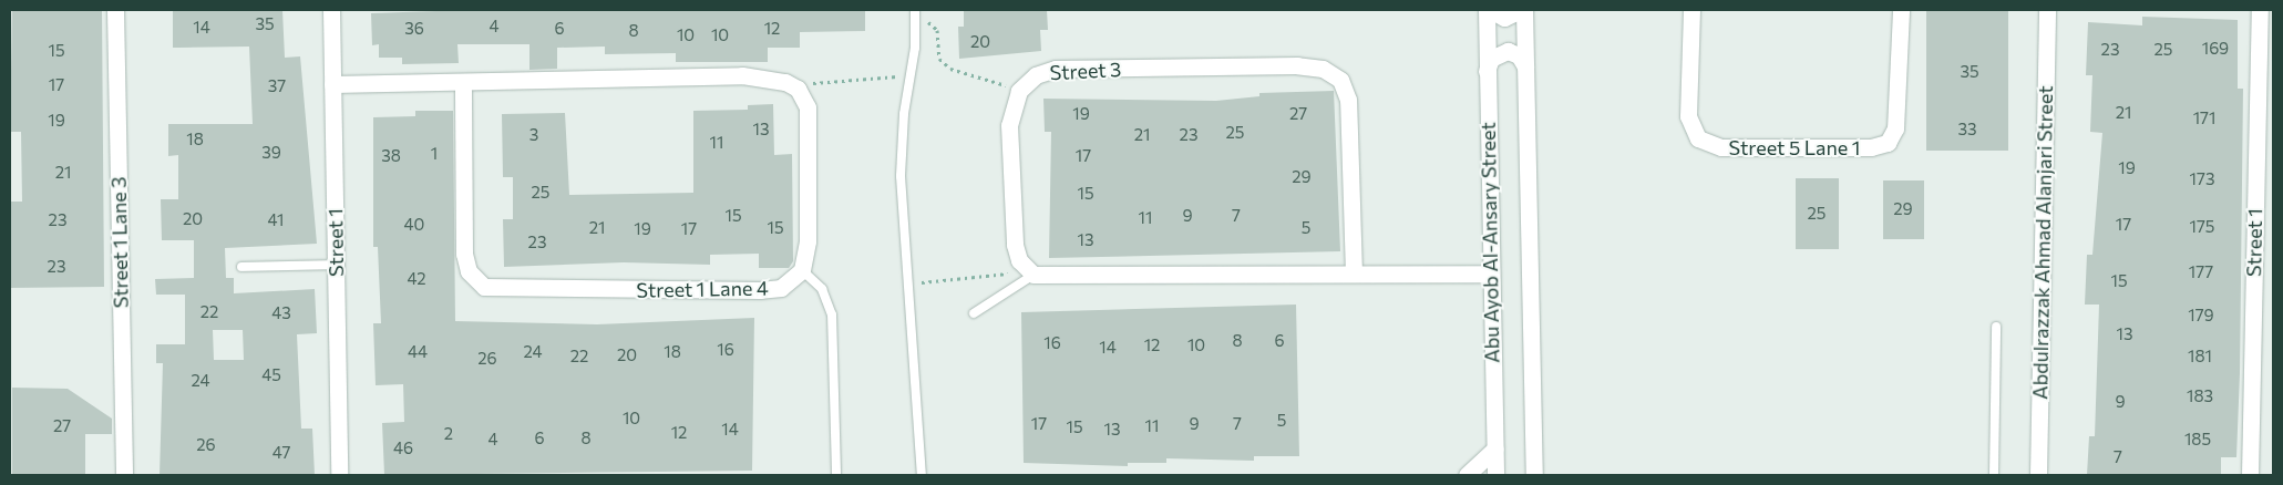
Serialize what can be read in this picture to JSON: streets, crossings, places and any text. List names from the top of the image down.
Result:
{
  "streets": {
    "street": [
      "Street 3",
      "Street 5 Lane 1",
      "Street 1 Lane 3",
      "Street 1",
      "Abu Ayob Al-Ansary Street",
      "Abdulrazzak Ahmad Alanjari Street",
      "Street 1 Lane 4"
    ]
  },
  "house_numbers": [
    "35",
    "4",
    "14",
    "36",
    "6",
    "12",
    "8",
    "10",
    "10",
    "20",
    "169",
    "23",
    "25",
    "15",
    "35",
    "17",
    "37",
    "21",
    "19",
    "27",
    "171",
    "19",
    "13",
    "33",
    "25",
    "3",
    "21",
    "23",
    "18",
    "11",
    "39",
    "1",
    "38",
    "17",
    "19",
    "21",
    "29",
    "173",
    "25",
    "15",
    "29",
    "25",
    "15",
    "9",
    "7",
    "11",
    "20",
    "23",
    "41",
    "40",
    "17",
    "175",
    "21",
    "15",
    "5",
    "19",
    "17",
    "13",
    "23",
    "23",
    "177",
    "42",
    "15",
    "22",
    "43",
    "179",
    "13",
    "8",
    "6",
    "16",
    "12",
    "10",
    "14",
    "16",
    "44",
    "24",
    "18",
    "20",
    "22",
    "181",
    "26",
    "45",
    "24",
    "183",
    "9",
    "10",
    "5",
    "17",
    "9",
    "7",
    "27",
    "11",
    "15",
    "14",
    "13",
    "12",
    "2",
    "6",
    "8",
    "4",
    "185",
    "26",
    "46",
    "47",
    "7"
  ]
}
